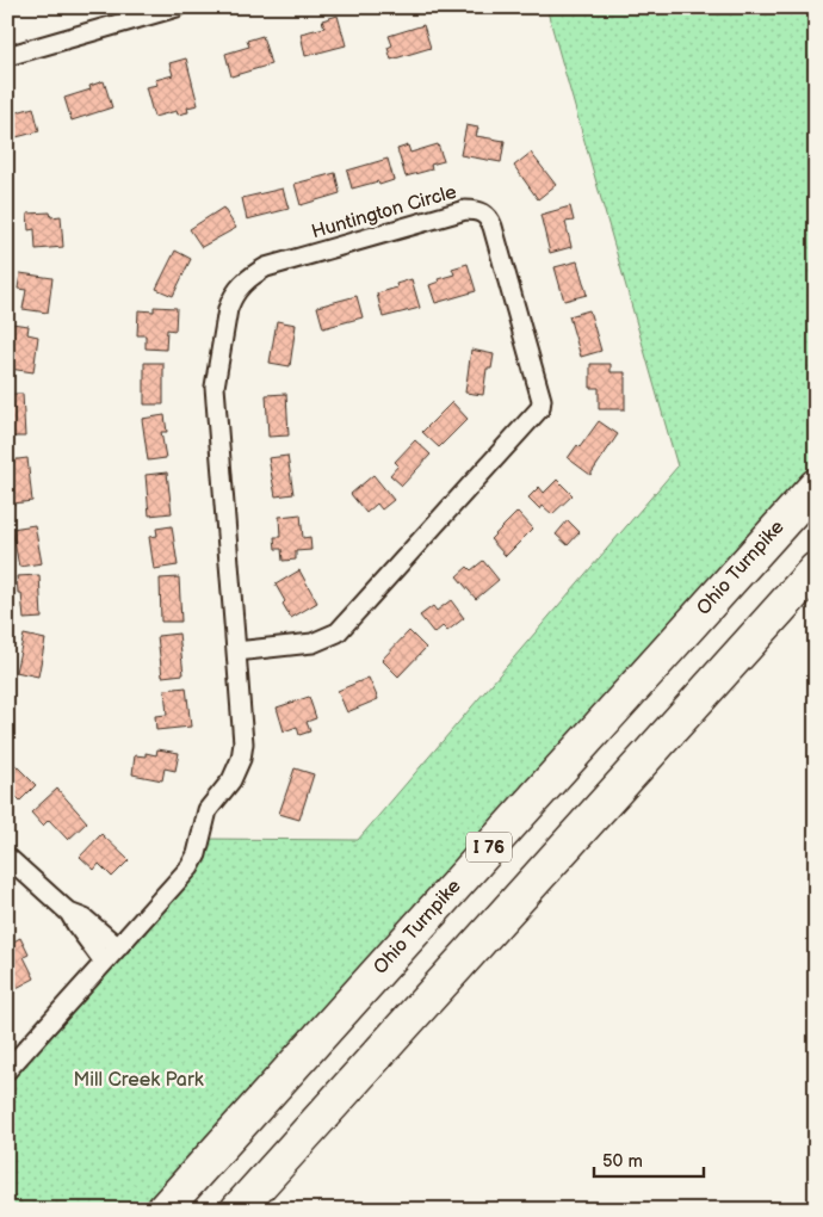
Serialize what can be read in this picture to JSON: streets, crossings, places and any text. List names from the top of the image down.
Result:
{
  "streets": {
    "highway": ["Ohio Turnpike", "I 76"],
    "street": ["Huntington Circle"]
  },
  "parks": ["Mill Creek Park"],
  "scale_bar": "50 m"
}
